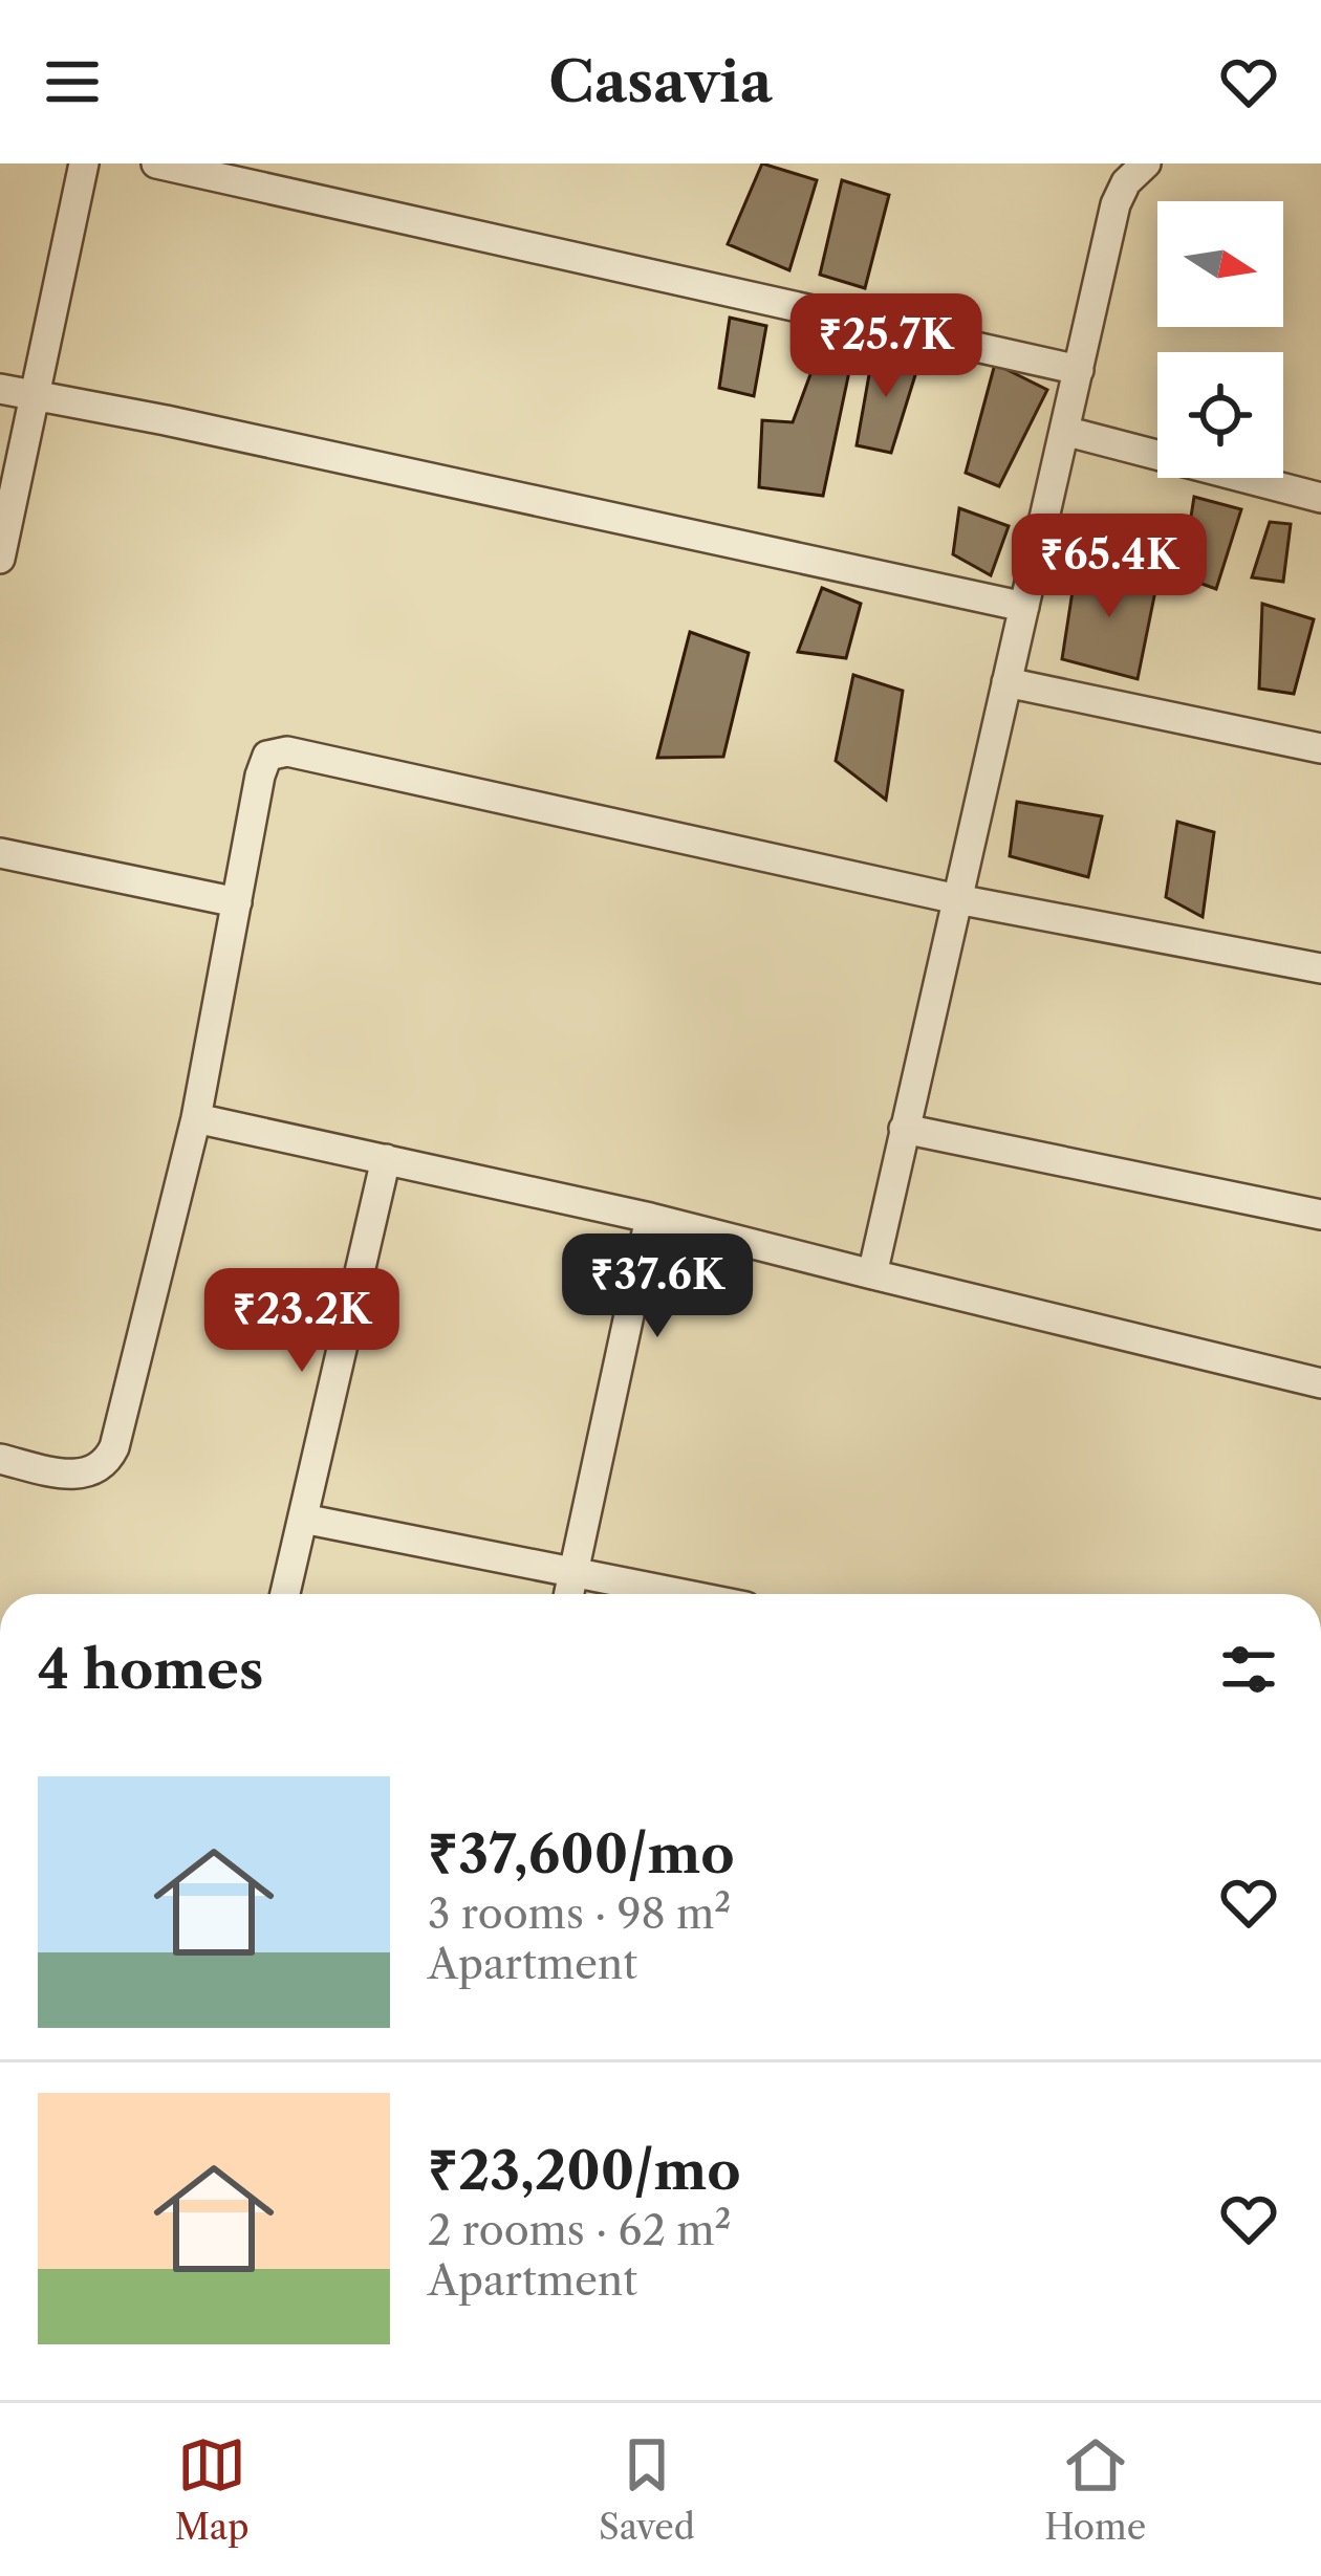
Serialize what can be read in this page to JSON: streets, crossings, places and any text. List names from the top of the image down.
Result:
{
  "north": "right",
  "page": {
    "header": "Casavia",
    "price": [
      "₹25.7K",
      "₹65.4K",
      "₹37.6K",
      "₹23.2K"
    ],
    "heading": "4 homes",
    "list": [
      {
        "name": "₹37,600/mo",
        "note": "3 rooms · 98 m² · Apartment"
      },
      {
        "name": "₹23,200/mo",
        "note": "2 rooms · 62 m² · Apartment"
      }
    ],
    "tabs": ["Map", "Saved", "Home"]
  }
}
